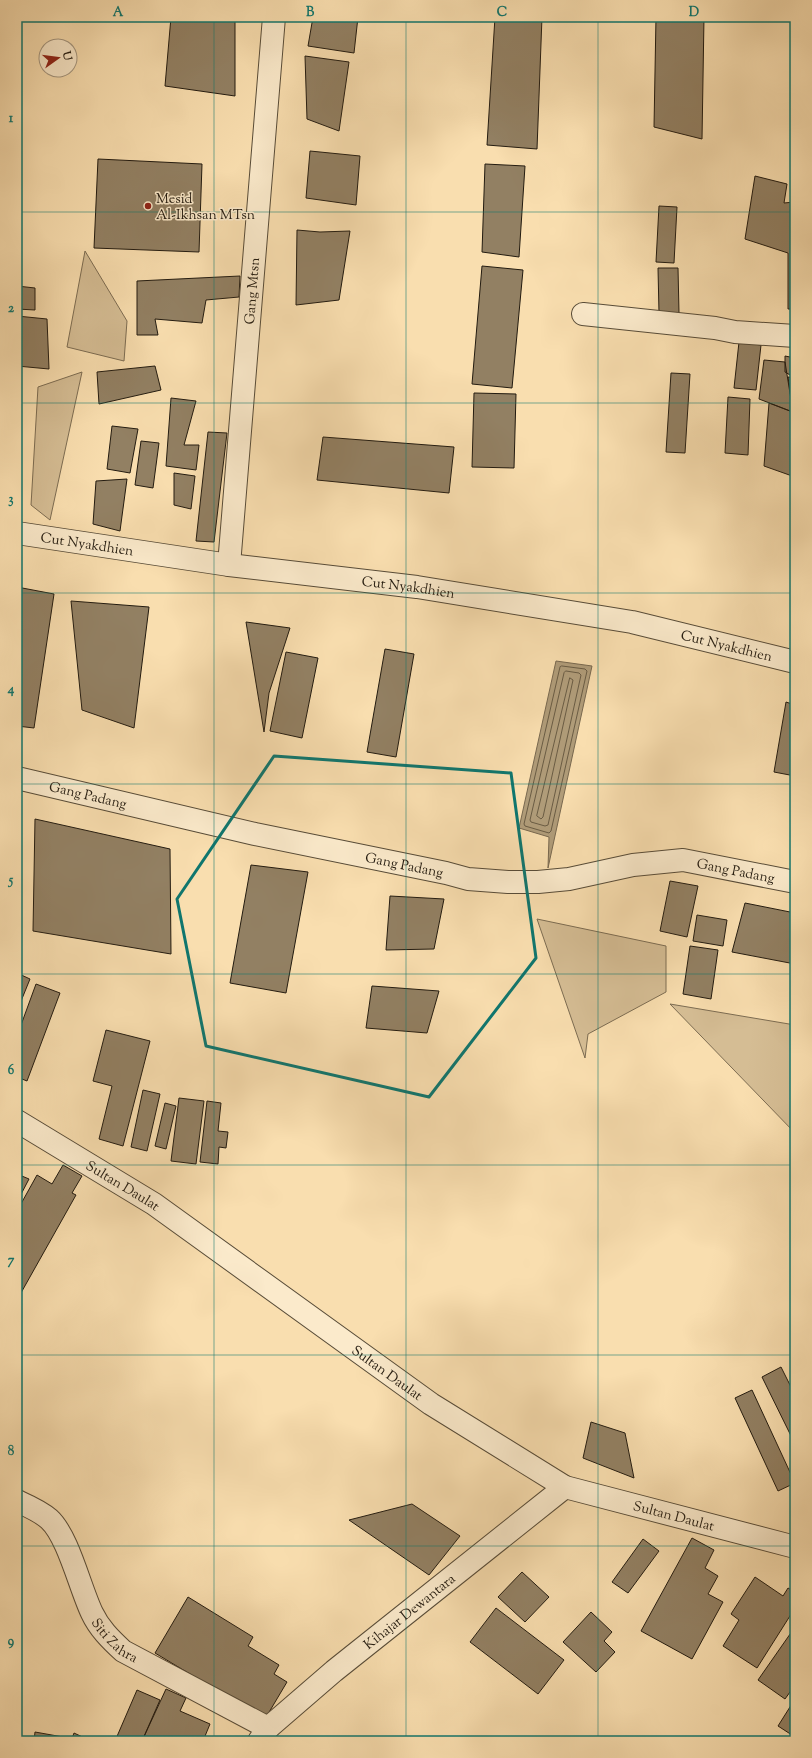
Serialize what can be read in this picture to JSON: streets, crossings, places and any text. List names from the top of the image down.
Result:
{
  "streets": {
    "street": [
      "Gang Mtsn",
      "Cut Nyakdhien",
      "Gang Padang",
      "Sultan Daulat",
      "Kihajar Dewantara",
      "Siti Zahra"
    ]
  },
  "crossings": [
    ["Gang Mtsn", "Cut Nyakdhien"],
    ["Sultan Daulat", "Kihajar Dewantara"],
    ["Kihajar Dewantara", "Siti Zahra"]
  ],
  "places": ["Mesid Al-Ikhsan MTsn"],
  "north": "right",
  "grid": {
    "columns": [
      "A",
      "B",
      "C",
      "D"
    ],
    "rows": [
      "1",
      "2",
      "3",
      "4",
      "5",
      "6",
      "7",
      "8",
      "9"
    ]
  }
}
